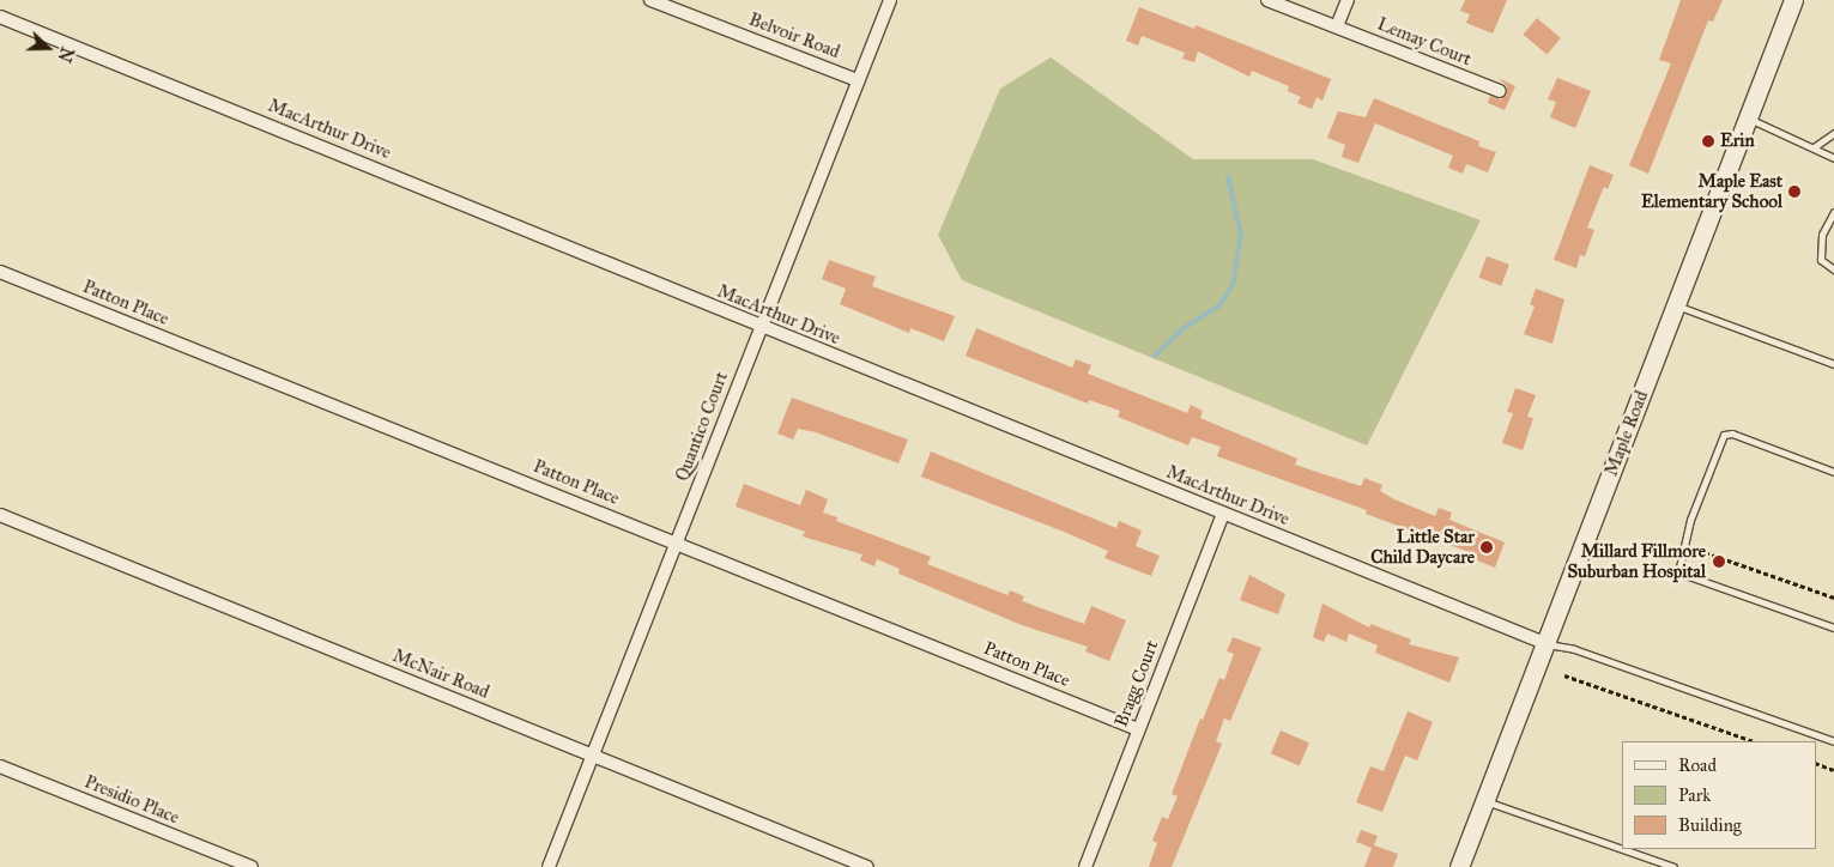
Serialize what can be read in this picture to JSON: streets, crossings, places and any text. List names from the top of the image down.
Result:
{
  "streets": {
    "main road": ["Maple Road"],
    "street": [
      "Belvoir Road",
      "Lemay Court",
      "MacArthur Drive",
      "Patton Place",
      "Quantico Court",
      "McNair Road",
      "Bragg Court",
      "Presidio Place"
    ]
  },
  "crossings": [
    ["Belvoir Road", "Quantico Court"],
    ["MacArthur Drive", "Quantico Court"],
    ["MacArthur Drive", "Maple Road"],
    ["MacArthur Drive", "Bragg Court"],
    ["Patton Place", "Quantico Court"],
    ["Patton Place", "Bragg Court"],
    ["Quantico Court", "McNair Road"]
  ],
  "places": [
    "Erin",
    "Maple East Elementary School",
    "Little Star Child Daycare",
    "Millard Fillmore Suburban Hospital"
  ],
  "legend": ["Road", "Park", "Building"],
  "north": "right"
}
